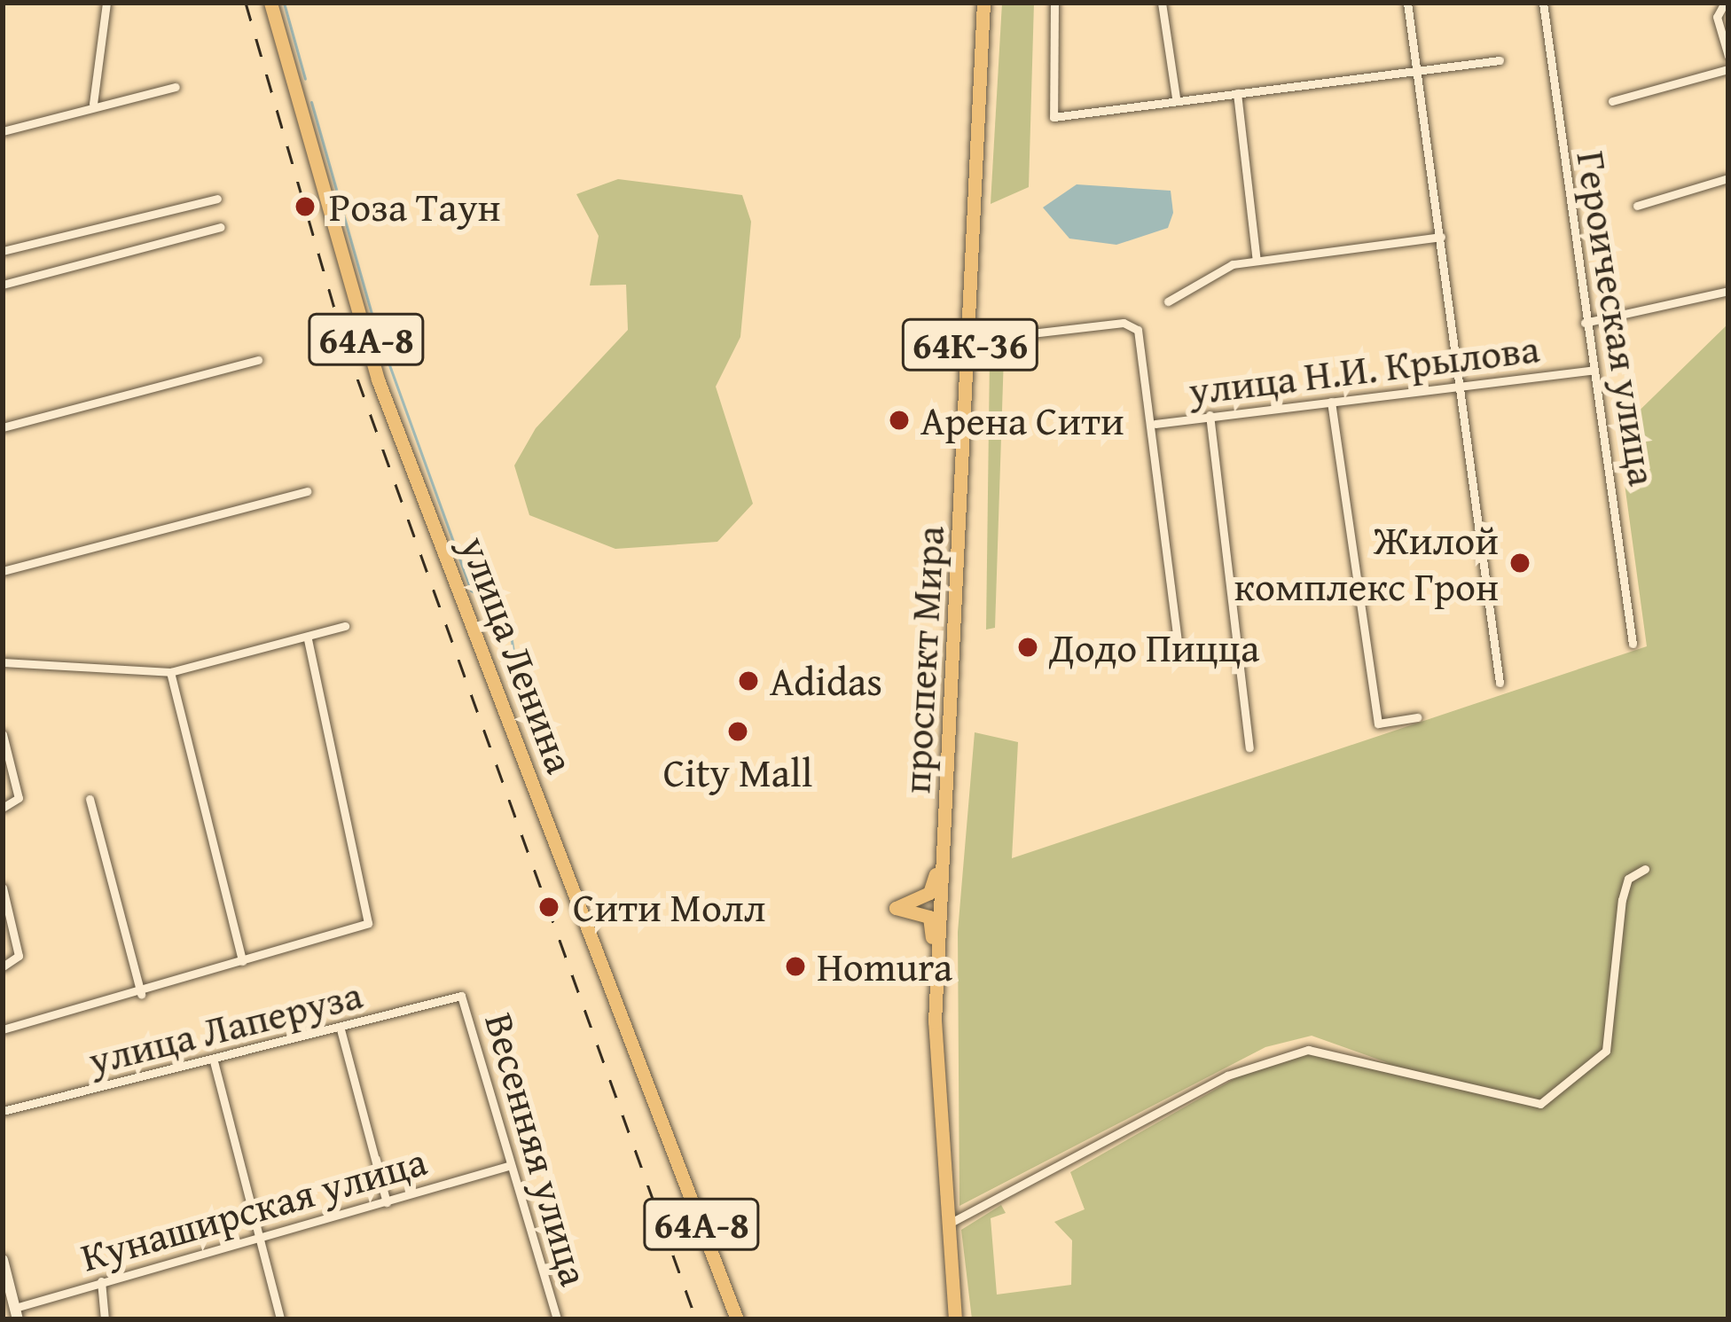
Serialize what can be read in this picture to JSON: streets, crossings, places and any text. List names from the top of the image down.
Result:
{
  "streets": {
    "main road": [
      "64А-8",
      "64К-36",
      "улица Ленина",
      "проспект Мира"
    ],
    "street": [
      "Героическая улица",
      "улица Н.И. Крылова",
      "улица Лаперуза",
      "Весенняя улица",
      "Кунаширская улица"
    ]
  },
  "crossings": [
    ["Героическая улица", "улица Н.И. Крылова"],
    ["улица Н.И. Крылова", "проспект Мира"],
    ["улица Лаперуза", "Весенняя улица"],
    ["Весенняя улица", "Кунаширская улица"]
  ],
  "places": [
    "Роза Таун",
    "Арена Сити",
    "Жилой комплекс Грон",
    "Додо Пицца",
    "Adidas",
    "City Mall",
    "Сити Молл",
    "Homura"
  ]
}
